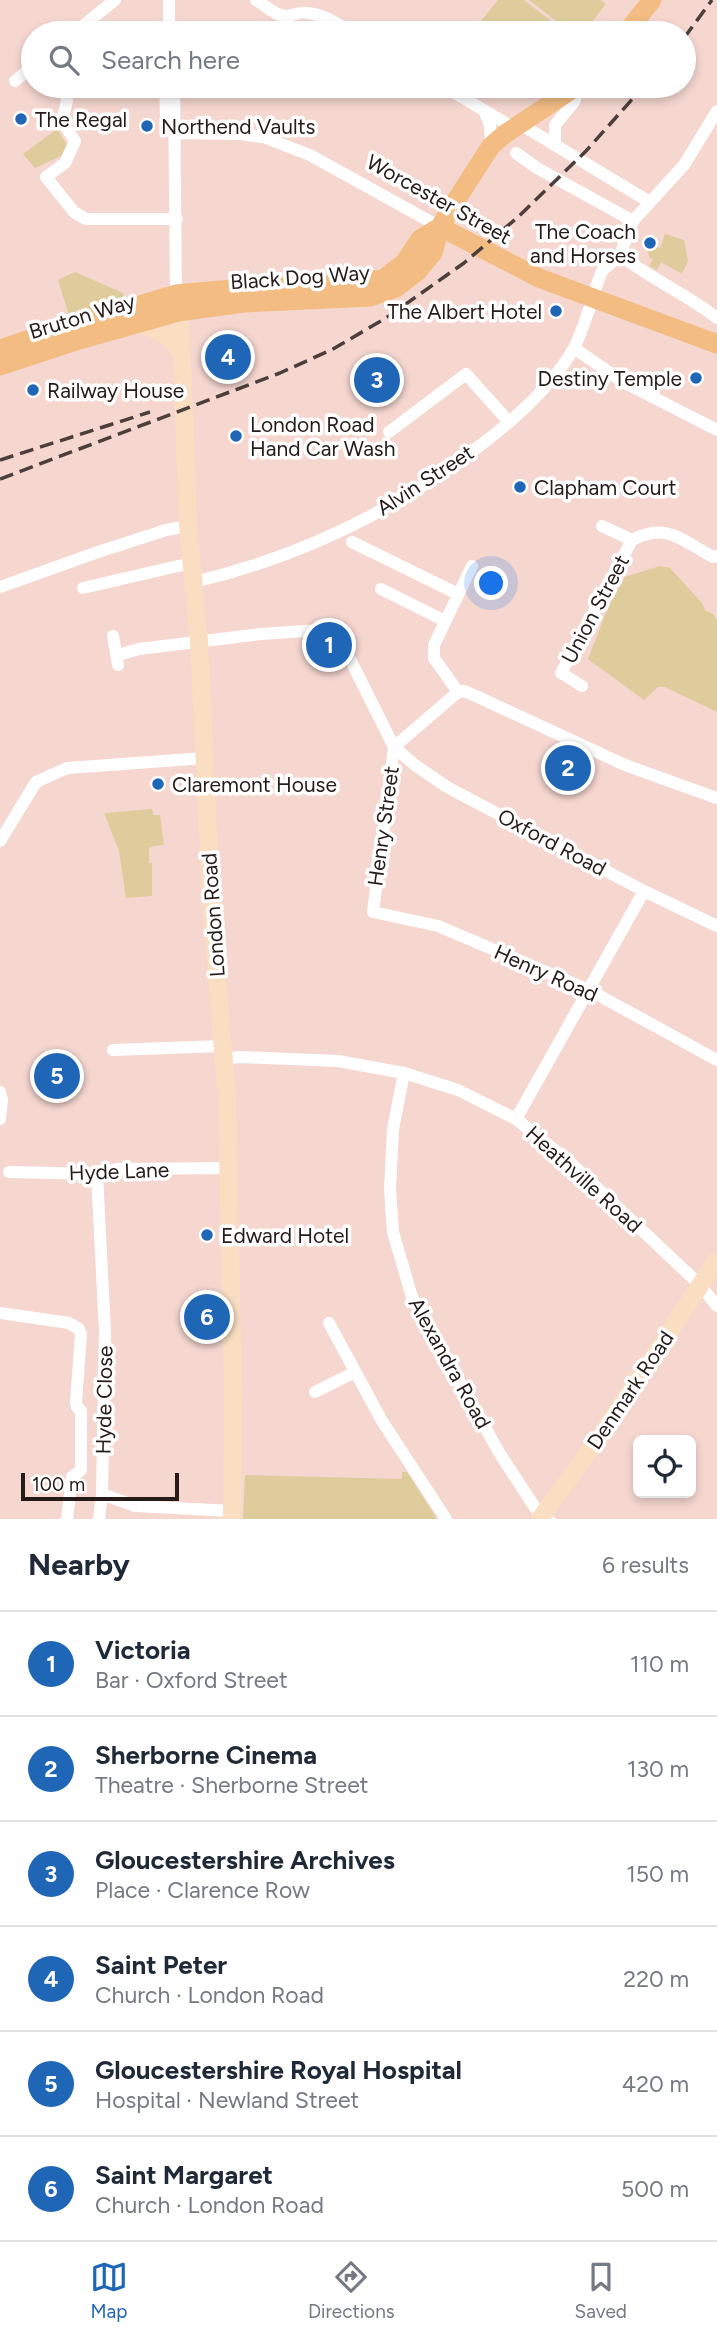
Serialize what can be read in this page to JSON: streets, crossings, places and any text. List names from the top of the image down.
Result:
{
  "streets": {
    "main road": [
      "Worcester Street",
      "Black Dog Way",
      "Bruton Way",
      "London Road",
      "Denmark Road"
    ],
    "street": [
      "Alvin Street",
      "Union Street",
      "Henry Street",
      "Oxford Road",
      "Henry Road",
      "Hyde Lane",
      "Heathville Road",
      "Alexandra Road",
      "Hyde Close"
    ]
  },
  "crossings": [
    ["Worcester Street", "Black Dog Way"],
    ["Worcester Street", "Alvin Street"],
    ["Black Dog Way", "Bruton Way"],
    ["Black Dog Way", "London Road"],
    ["Bruton Way", "London Road"],
    ["Alvin Street", "London Road"],
    ["Henry Street", "Oxford Road"],
    ["Henry Street", "Henry Road"],
    ["London Road", "Hyde Lane"],
    ["London Road", "Heathville Road"],
    ["Hyde Lane", "Hyde Close"],
    ["Heathville Road", "Alexandra Road"],
    ["Heathville Road", "Denmark Road"],
    ["Alexandra Road", "Denmark Road"]
  ],
  "places": [
    "The Regal",
    "Northend Vaults",
    "The Coach and Horses",
    "The Albert Hotel",
    "Destiny Temple",
    "Railway House",
    "London Road Hand Car Wash",
    "Clapham Court",
    "Claremont House",
    "Edward Hotel"
  ],
  "scale_bar": "100 m",
  "page": {
    "search": "Search here",
    "pins": [
      "4",
      "3",
      "1",
      "2",
      "5",
      "6"
    ],
    "scale": "100 m",
    "heading": ["Nearby", "6 results"],
    "list": [
      {
        "mark": "1",
        "name": "Victoria",
        "note": "Bar · Oxford Street",
        "value": "110 m"
      },
      {
        "mark": "2",
        "name": "Sherborne Cinema",
        "note": "Theatre · Sherborne Street",
        "value": "130 m"
      },
      {
        "mark": "3",
        "name": "Gloucestershire Archives",
        "note": "Place · Clarence Row",
        "value": "150 m"
      },
      {
        "mark": "4",
        "name": "Saint Peter",
        "note": "Church · London Road",
        "value": "220 m"
      },
      {
        "mark": "5",
        "name": "Gloucestershire Royal Hospital",
        "note": "Hospital · Newland Street",
        "value": "420 m"
      },
      {
        "mark": "6",
        "name": "Saint Margaret",
        "note": "Church · London Road",
        "value": "500 m"
      }
    ],
    "nav": ["Map", "Directions", "Saved"]
  }
}
